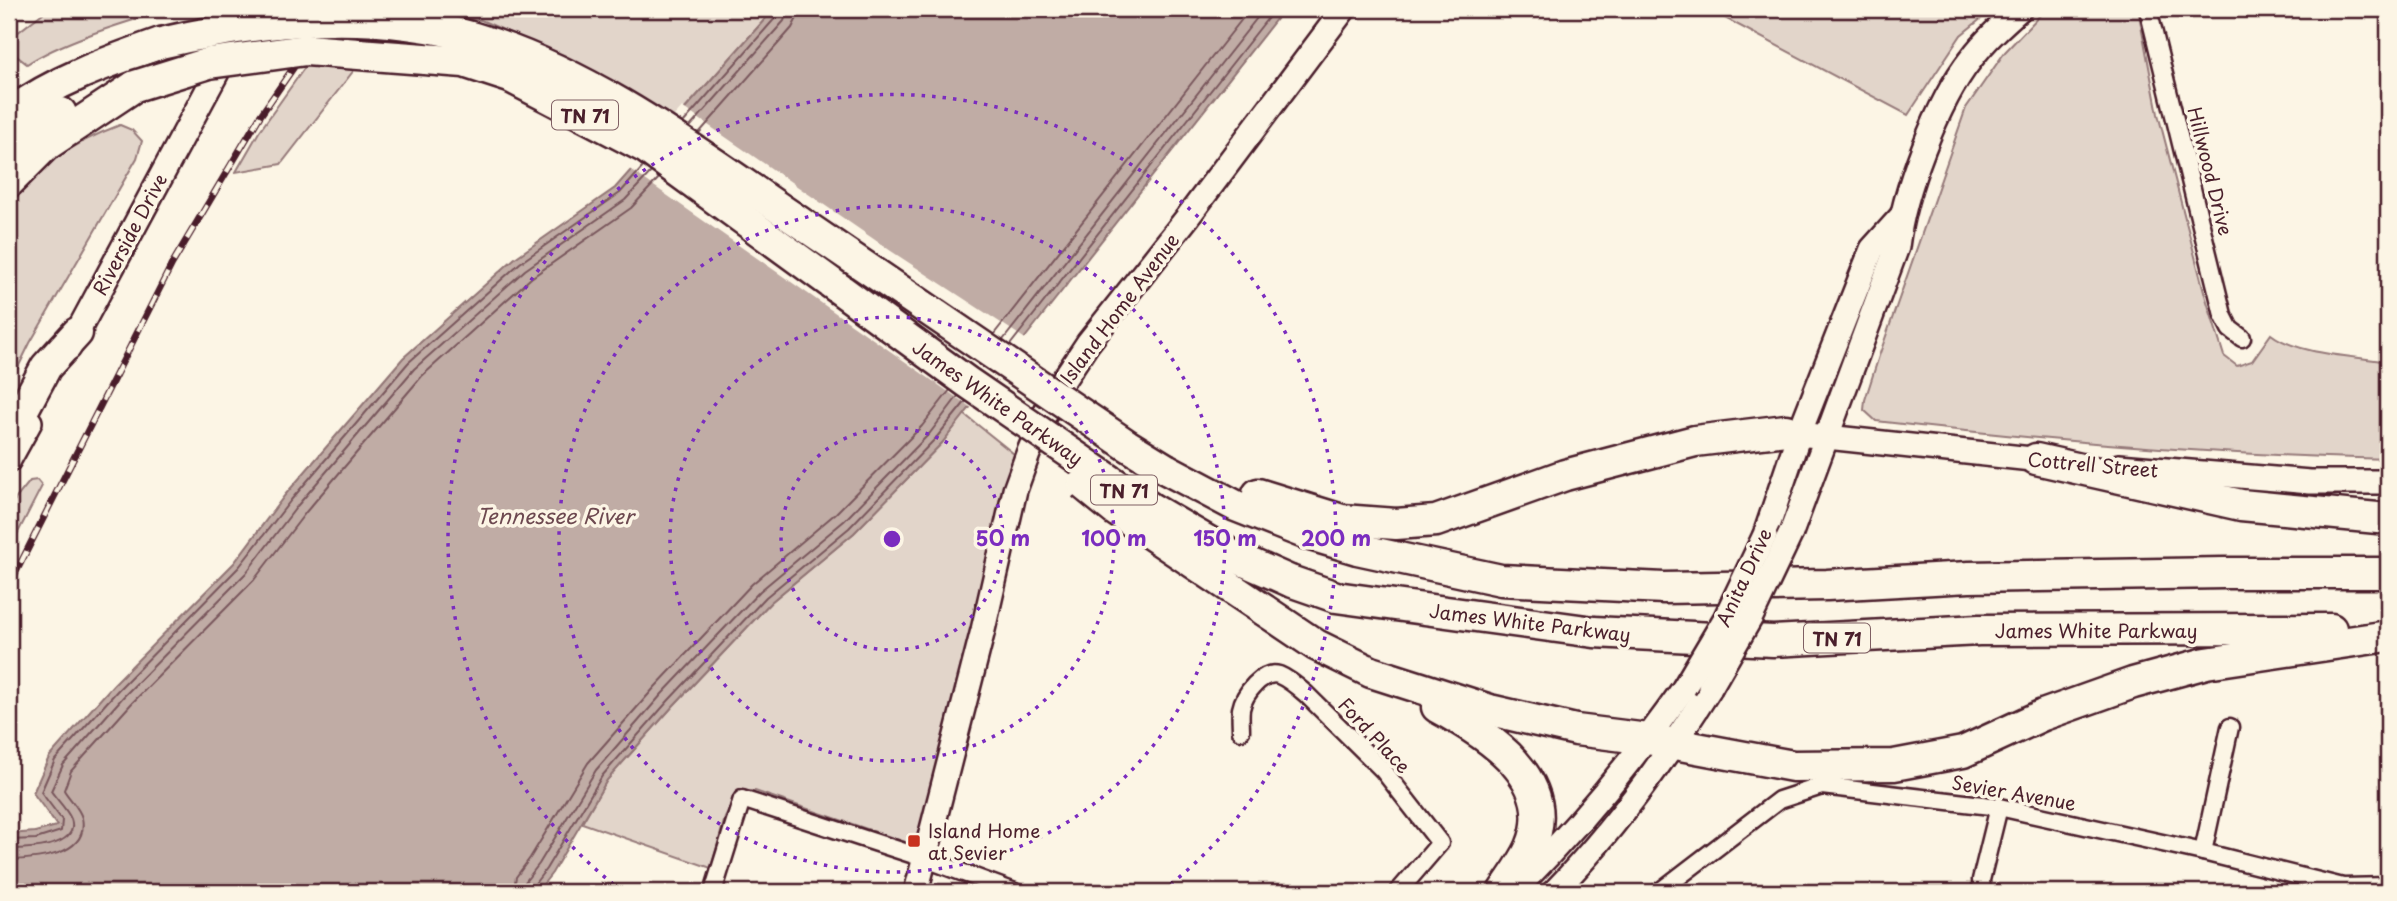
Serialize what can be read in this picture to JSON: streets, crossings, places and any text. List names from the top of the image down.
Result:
{
  "streets": {
    "highway": ["TN 71", "James White Parkway"],
    "street": [
      "Hillwood Drive",
      "Riverside Drive",
      "Island Home Avenue",
      "Cottrell Street",
      "Anita Drive",
      "Ford Place",
      "Sevier Avenue"
    ]
  },
  "crossings": [
    ["Cottrell Street", "Anita Drive"]
  ],
  "water": ["Tennessee River"],
  "places": {
    "transit": ["Island Home at Sevier"]
  },
  "rings": [
    "50 m",
    "100 m",
    "150 m",
    "200 m"
  ]
}
